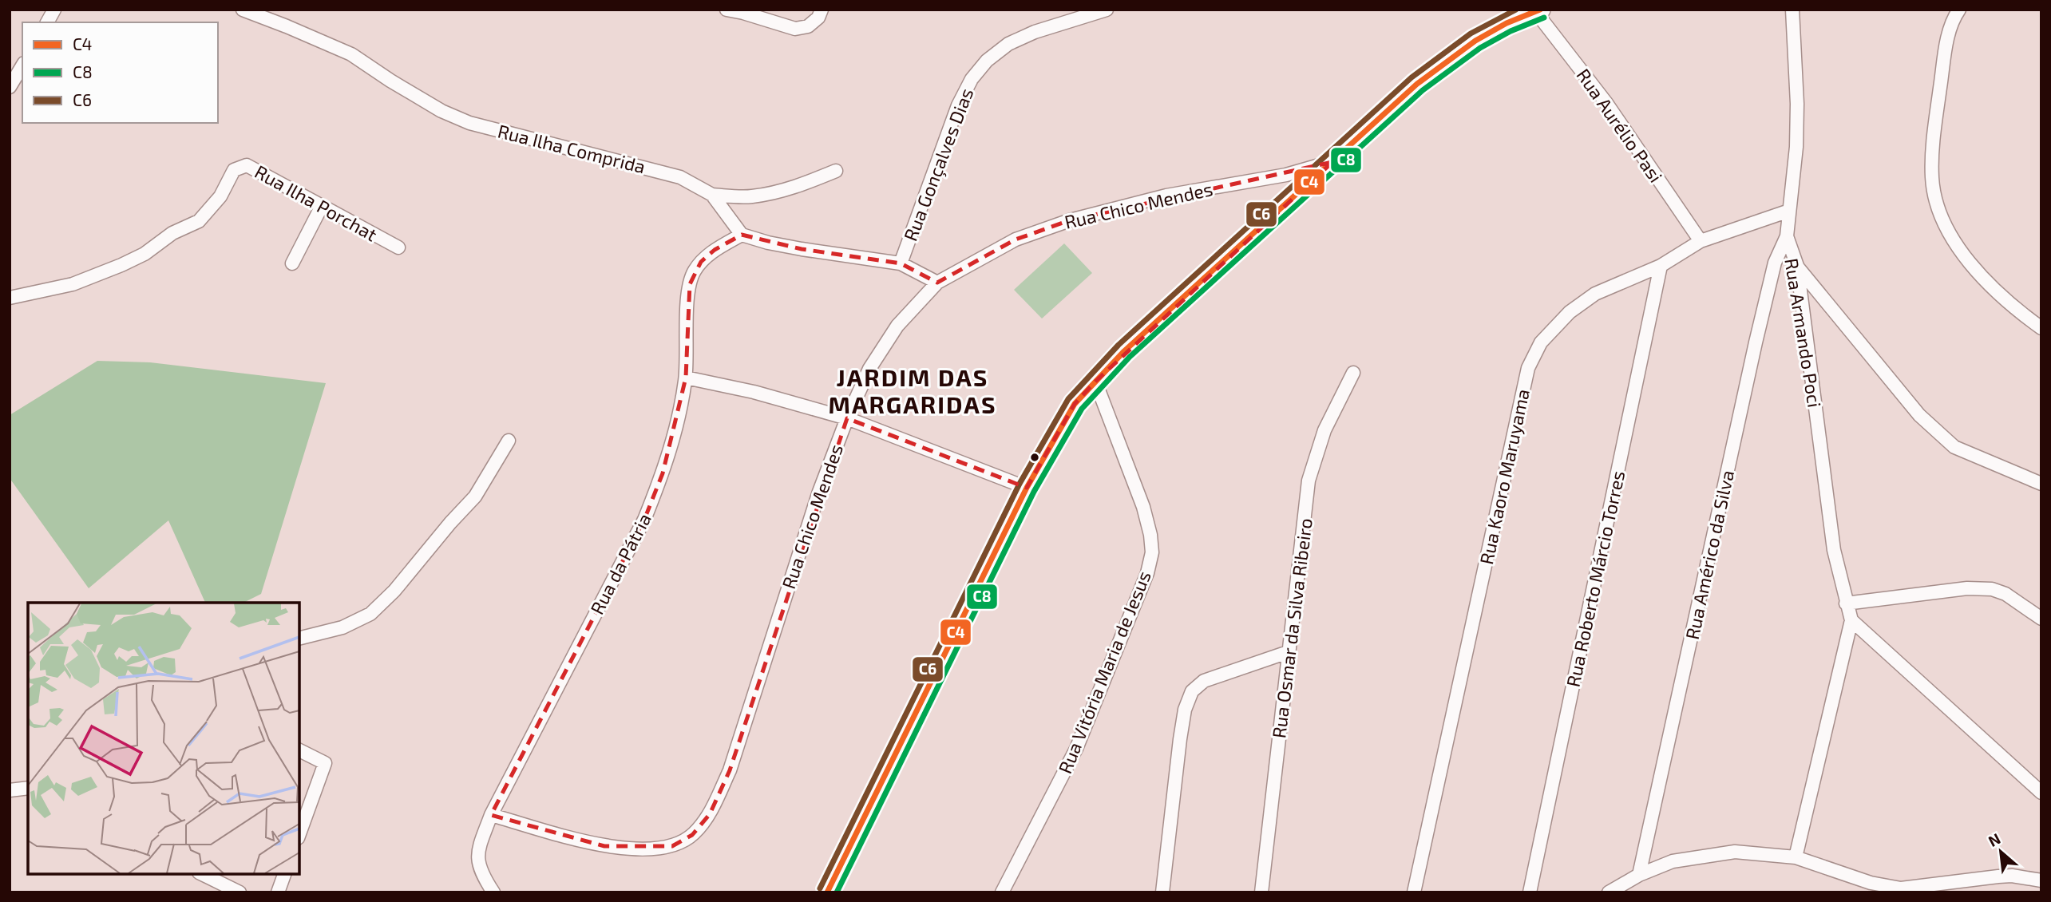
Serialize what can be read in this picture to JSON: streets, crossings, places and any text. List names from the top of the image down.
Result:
{
  "streets": {
    "street": [
      "Rua Aurélio Pasi",
      "Rua Ilha Comprida",
      "Rua Gonçalves Dias",
      "Rua Ilha Porchat",
      "Rua Chico Mendes",
      "Rua Armando Poci",
      "Rua Kaoro Maruyama",
      "Rua Américo da Silva",
      "Rua da Pátria",
      "Rua Roberto Márcio Torres",
      "Rua Osmar da Silva Ribeiro",
      "Rua Vitória Maria de Jesus"
    ]
  },
  "crossings": [
    ["Rua Aurélio Pasi", "Rua Kaoro Maruyama"],
    ["Rua Ilha Comprida", "Rua da Pátria"],
    ["Rua Gonçalves Dias", "Rua Chico Mendes"],
    ["Rua Chico Mendes", "Rua da Pátria"],
    ["Rua Armando Poci", "Rua Kaoro Maruyama"],
    ["Rua Armando Poci", "Rua Américo da Silva"],
    ["Rua Kaoro Maruyama", "Rua Roberto Márcio Torres"]
  ],
  "districts": ["JARDIM DAS MARGARIDAS"],
  "lines": ["transit line C4", "transit line C6", "transit line C8"],
  "legend": ["C4", "C8", "C6"],
  "north": "top left"
}
